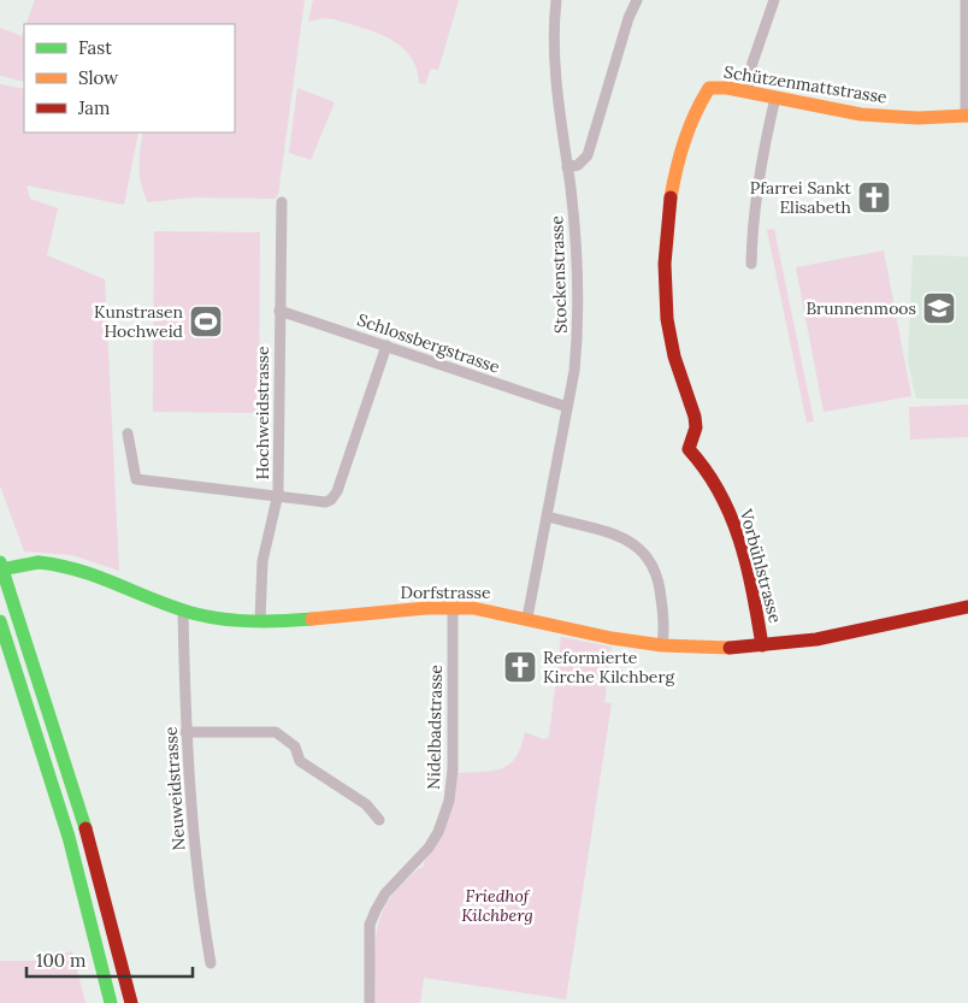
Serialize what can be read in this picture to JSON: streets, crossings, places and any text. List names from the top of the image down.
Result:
{
  "streets": {
    "main road": ["Schützenmattstrasse", "Vorbühlstrasse", "Dorfstrasse"],
    "street": [
      "Stockenstrasse",
      "Schlossbergstrasse",
      "Hochweidstrasse",
      "Nidelbadstrasse",
      "Neuweidstrasse"
    ]
  },
  "crossings": [
    ["Schützenmattstrasse", "Vorbühlstrasse"],
    ["Stockenstrasse", "Schlossbergstrasse"],
    ["Stockenstrasse", "Dorfstrasse"],
    ["Schlossbergstrasse", "Hochweidstrasse"],
    ["Hochweidstrasse", "Dorfstrasse"],
    ["Vorbühlstrasse", "Dorfstrasse"],
    ["Dorfstrasse", "Nidelbadstrasse"],
    ["Dorfstrasse", "Neuweidstrasse"]
  ],
  "parks": ["Friedhof Kilchberg"],
  "places": {
    "church": ["Pfarrei Sankt Elisabeth", "Reformierte Kirche Kilchberg"],
    "school or university": ["Brunnenmoos"],
    "sports": ["Kunstrasen Hochweid"]
  },
  "legend": ["Fast", "Slow", "Jam"],
  "scale_bar": "100 m"
}
